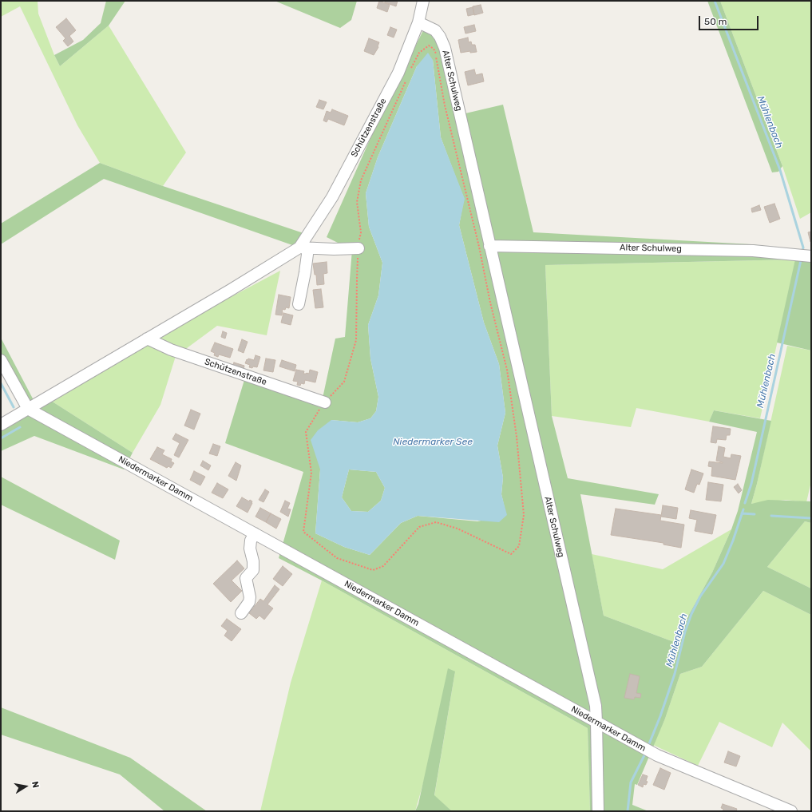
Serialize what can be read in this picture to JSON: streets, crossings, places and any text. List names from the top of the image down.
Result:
{
  "streets": {
    "street": ["Alter Schulweg", "Schützenstraße", "Niedermarker Damm"]
  },
  "crossings": [
    ["Alter Schulweg", "Schützenstraße"],
    ["Alter Schulweg", "Niedermarker Damm"],
    ["Schützenstraße", "Niedermarker Damm"]
  ],
  "water": ["Mühlenbach", "Niedermarker See"],
  "scale_bar": "50 m",
  "north": "right"
}
